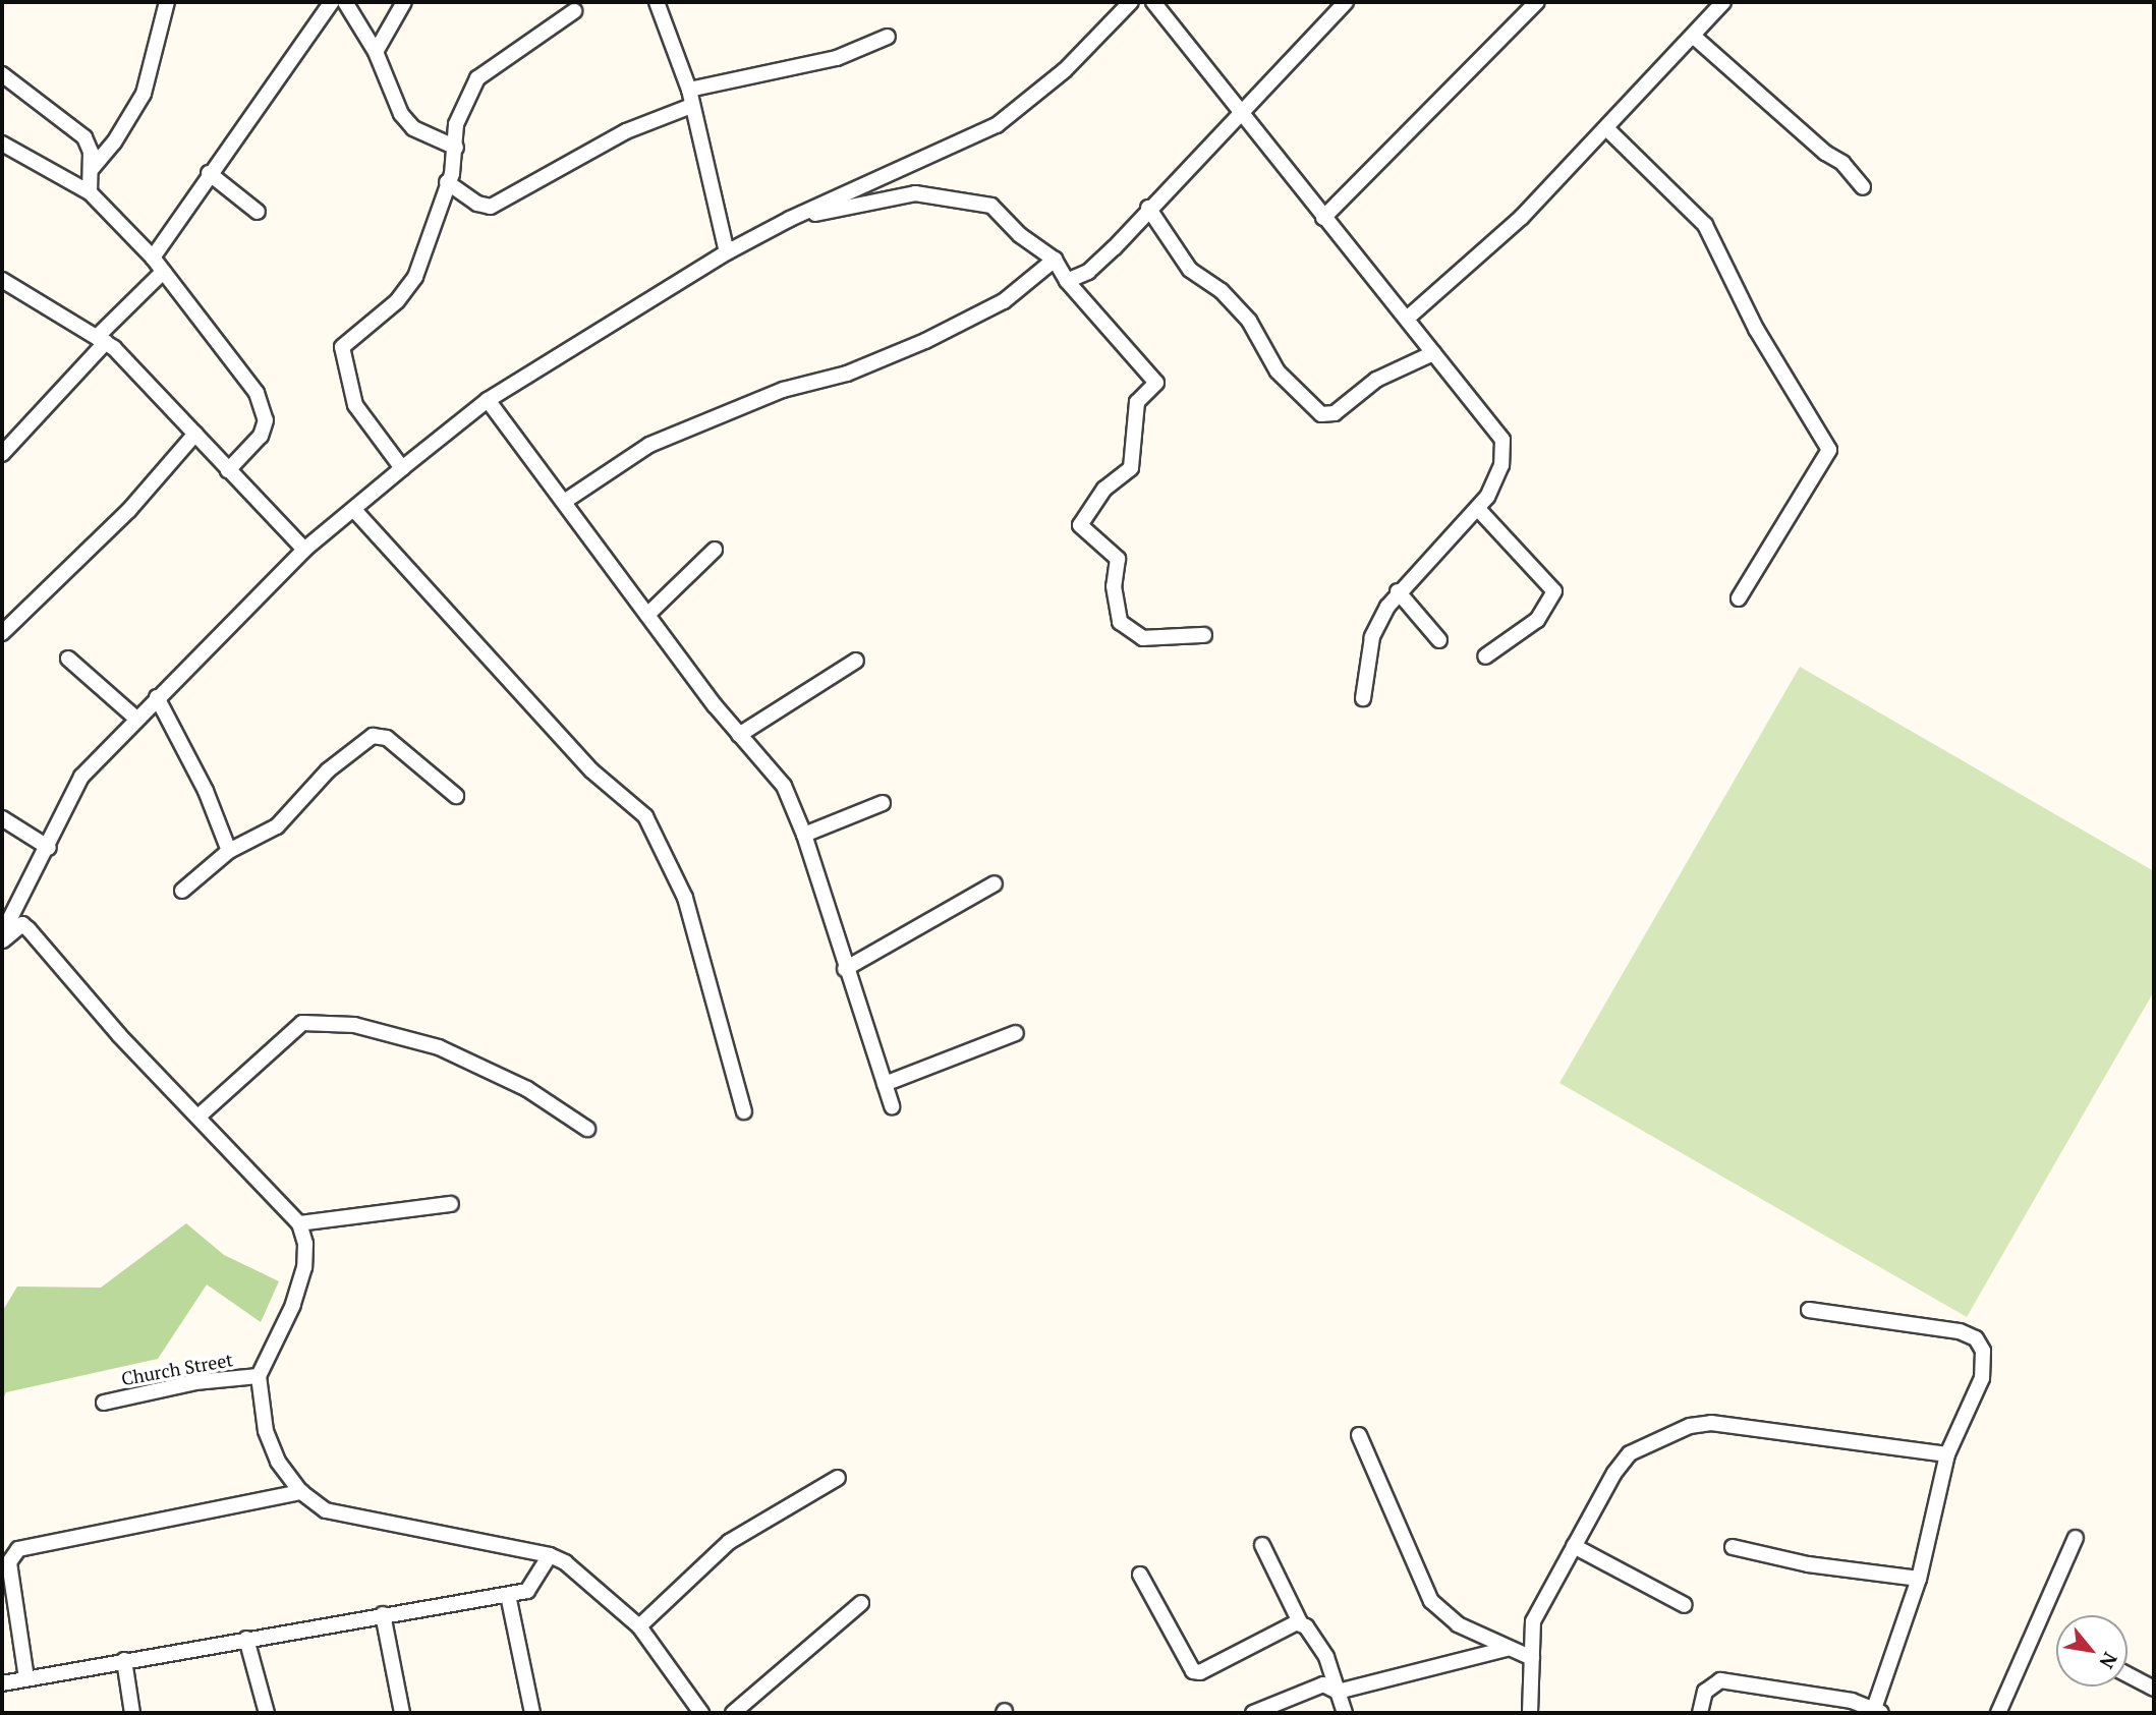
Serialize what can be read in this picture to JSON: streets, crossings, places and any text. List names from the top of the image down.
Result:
{
  "streets": {
    "street": ["Church Street"]
  },
  "north": "bottom right"
}
